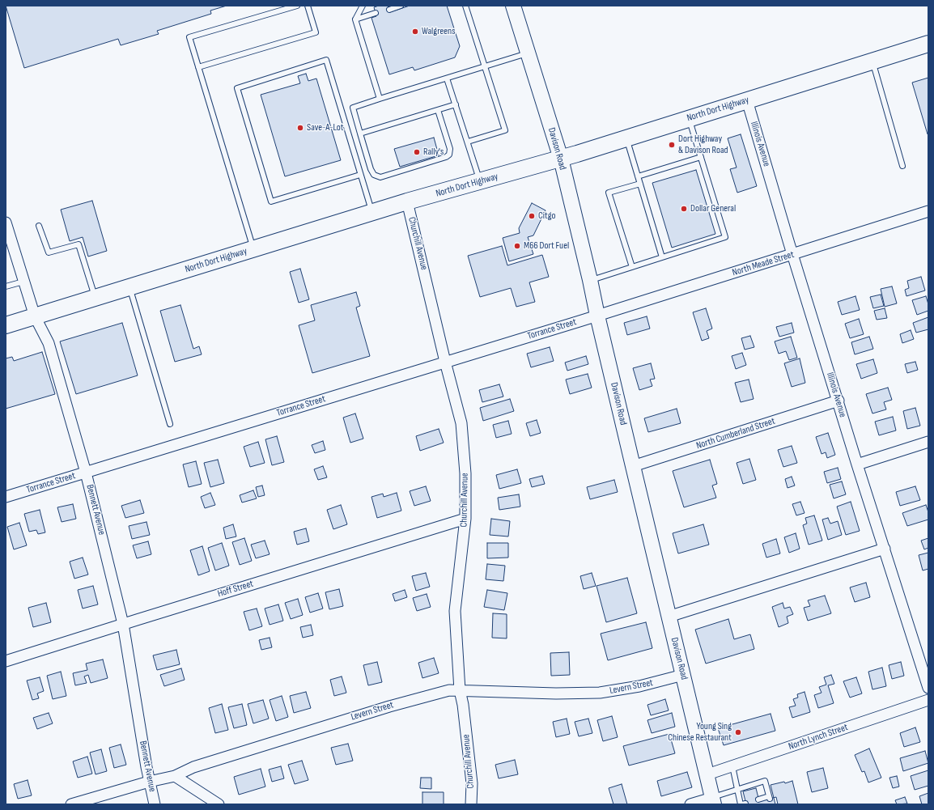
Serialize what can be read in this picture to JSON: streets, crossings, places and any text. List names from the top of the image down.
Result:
{
  "streets": {
    "main road": ["North Dort Highway", "Davison Road"],
    "street": [
      "Illinois Avenue",
      "Churchill Avenue",
      "North Meade Street",
      "Torrance Street",
      "North Cumberland Street",
      "Bennett Avenue",
      "Hoff Street",
      "Levern Street",
      "North Lynch Street"
    ]
  },
  "crossings": [
    ["North Dort Highway", "Illinois Avenue"],
    ["North Dort Highway", "Davison Road"],
    ["North Dort Highway", "Churchill Avenue"],
    ["North Dort Highway", "Bennett Avenue"],
    ["Illinois Avenue", "North Meade Street"],
    ["Illinois Avenue", "North Cumberland Street"],
    ["Davison Road", "North Meade Street"],
    ["Davison Road", "Torrance Street"],
    ["Davison Road", "North Cumberland Street"],
    ["Davison Road", "Levern Street"],
    ["Davison Road", "North Lynch Street"],
    ["Churchill Avenue", "Torrance Street"],
    ["Churchill Avenue", "Hoff Street"],
    ["Churchill Avenue", "Levern Street"],
    ["North Meade Street", "Torrance Street"],
    ["Torrance Street", "Bennett Avenue"],
    ["Bennett Avenue", "Hoff Street"],
    ["Bennett Avenue", "Levern Street"]
  ],
  "places": [
    "Walgreens",
    "Save-A-Lot",
    "Dort Highway & Davison Road",
    "Rally's",
    "Dollar General",
    "Citgo",
    "M66 Dort Fuel",
    "Young Sing Chinese Restaurant"
  ]
}
